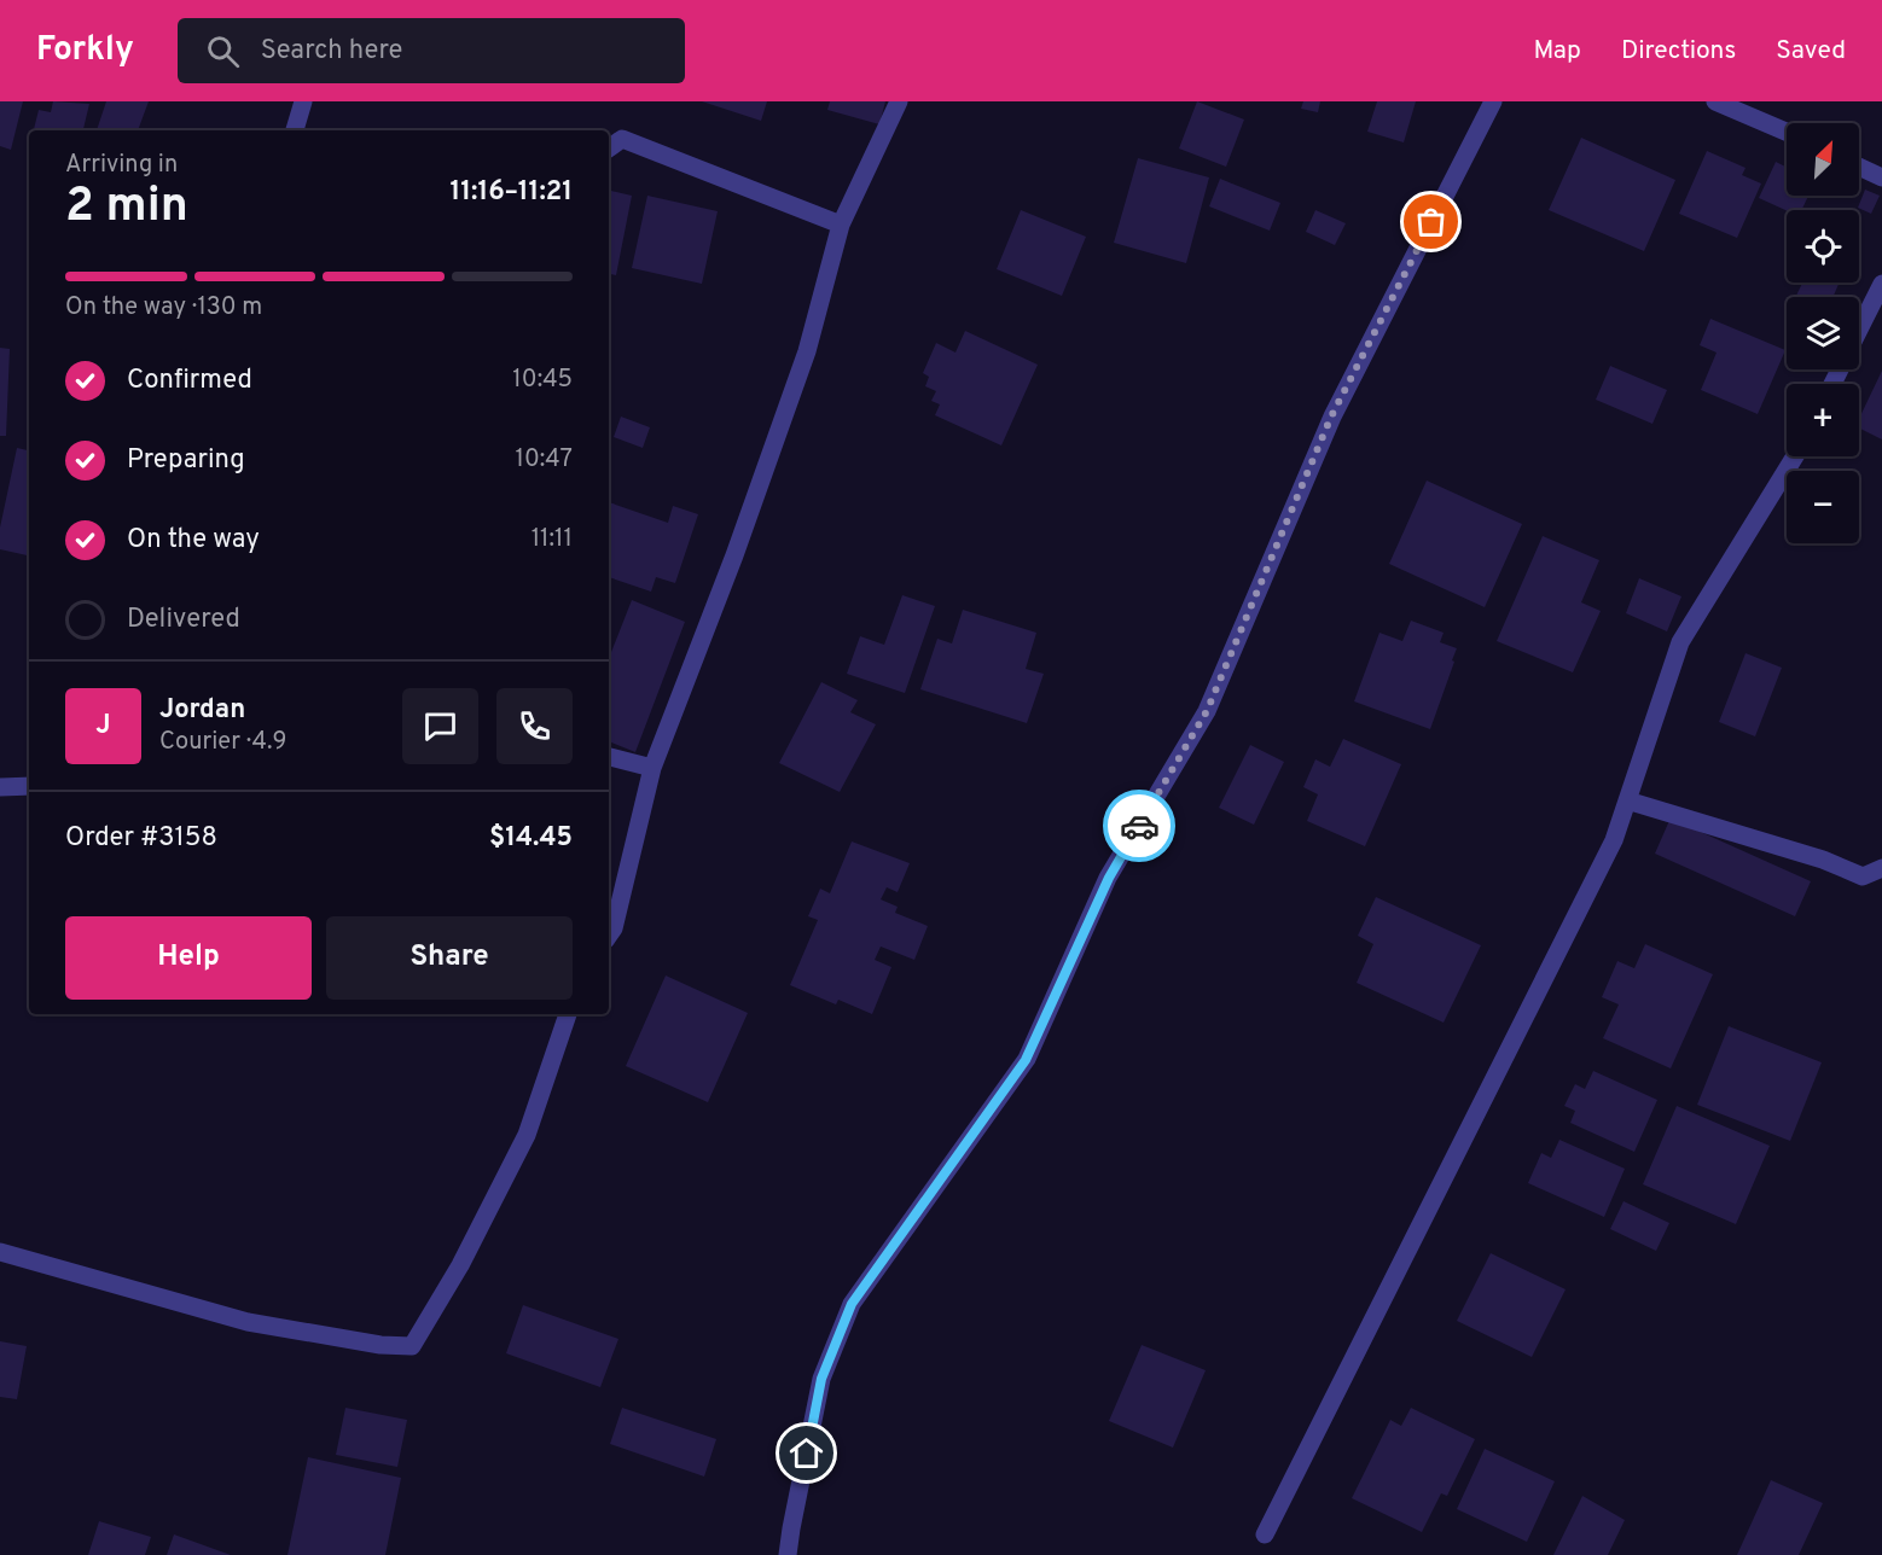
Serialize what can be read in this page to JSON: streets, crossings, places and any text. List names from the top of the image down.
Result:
{
  "north": "top right",
  "page": {
    "header": "Forkly",
    "search": "Search here",
    "nav": ["Map", "Directions", "Saved"],
    "map_buttons": ["+", "−"],
    "heading": ["2 min", "Arriving in", "11:16–11:21"],
    "panel": [
      "Jordan",
      "Courier · 4.9",
      "Order #3158",
      "$14.45"
    ],
    "bar": "On the way · 130 m",
    "list": [
      ["Confirmed", "10:45"],
      ["Preparing", "10:47"],
      ["On the way", "11:11"],
      "Delivered"
    ],
    "round": "J",
    "buttons": ["Help", "Share"]
  }
}
